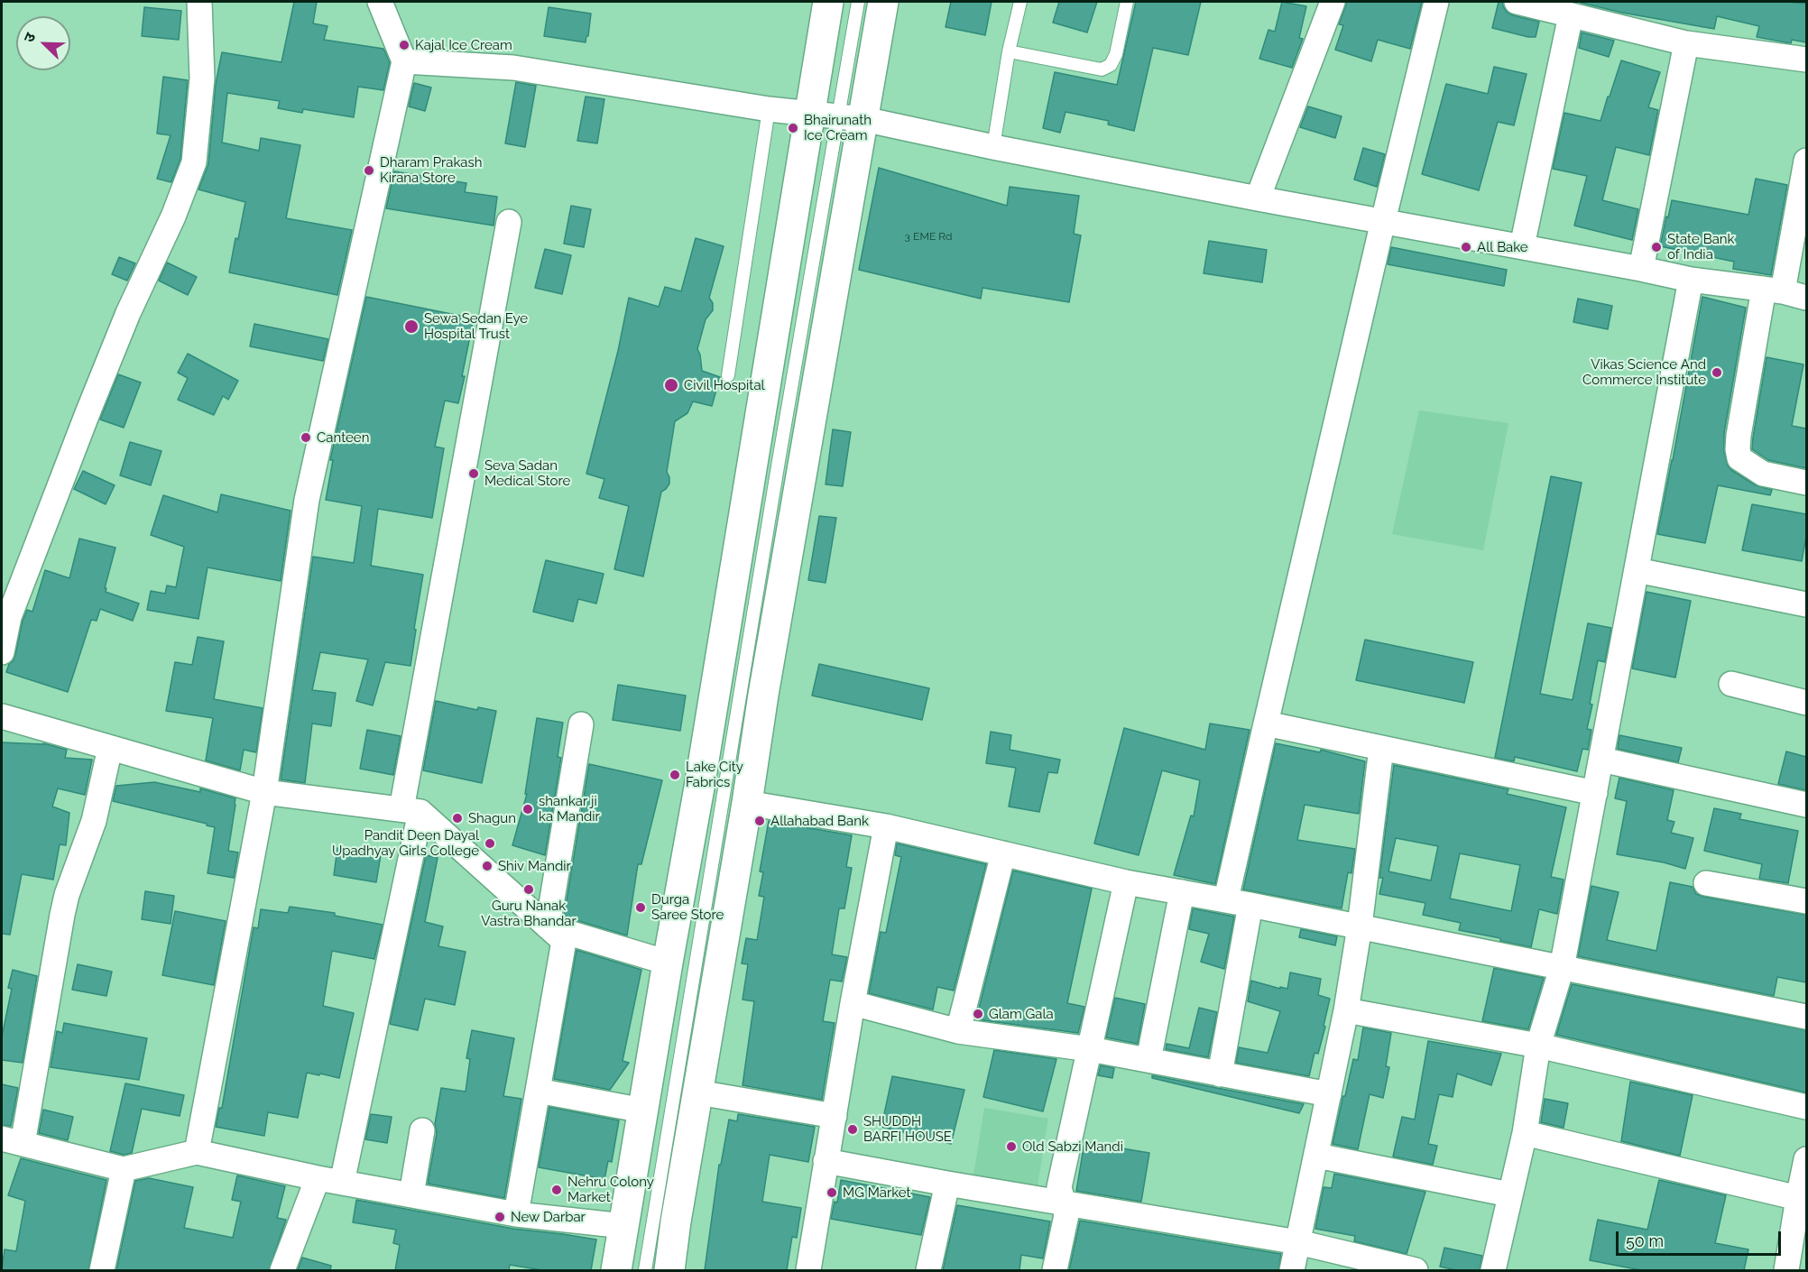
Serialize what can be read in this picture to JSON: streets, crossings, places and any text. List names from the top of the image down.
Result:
{
  "places": [
    "Kajal Ice Cream",
    "Bhairunath Ice Cream",
    "Dharam Prakash Kirana Store",
    "All Bake",
    "State Bank of India",
    "Sewa Sedan Eye Hospital Trust",
    "Vikas Science And Commerce Institute",
    "Civil Hospital",
    "Canteen",
    "Seva Sadan Medical Store",
    "Lake City Fabrics",
    "shankar ji ka Mandir",
    "Shagun",
    "Allahabad Bank",
    "Pandit Deen Dayal Upadhyay Girls College",
    "Shiv Mandir",
    "Guru Nanak Vastra Bhandar",
    "Durga Saree Store",
    "Glam Gala",
    "SHUDDH BARFI HOUSE",
    "Old Sabzi Mandi",
    "Nehru Colony Market",
    "MG Market",
    "New Darbar"
  ],
  "house_numbers": ["3 EME Rd"],
  "scale_bar": "50 m",
  "north": "top left"
}
